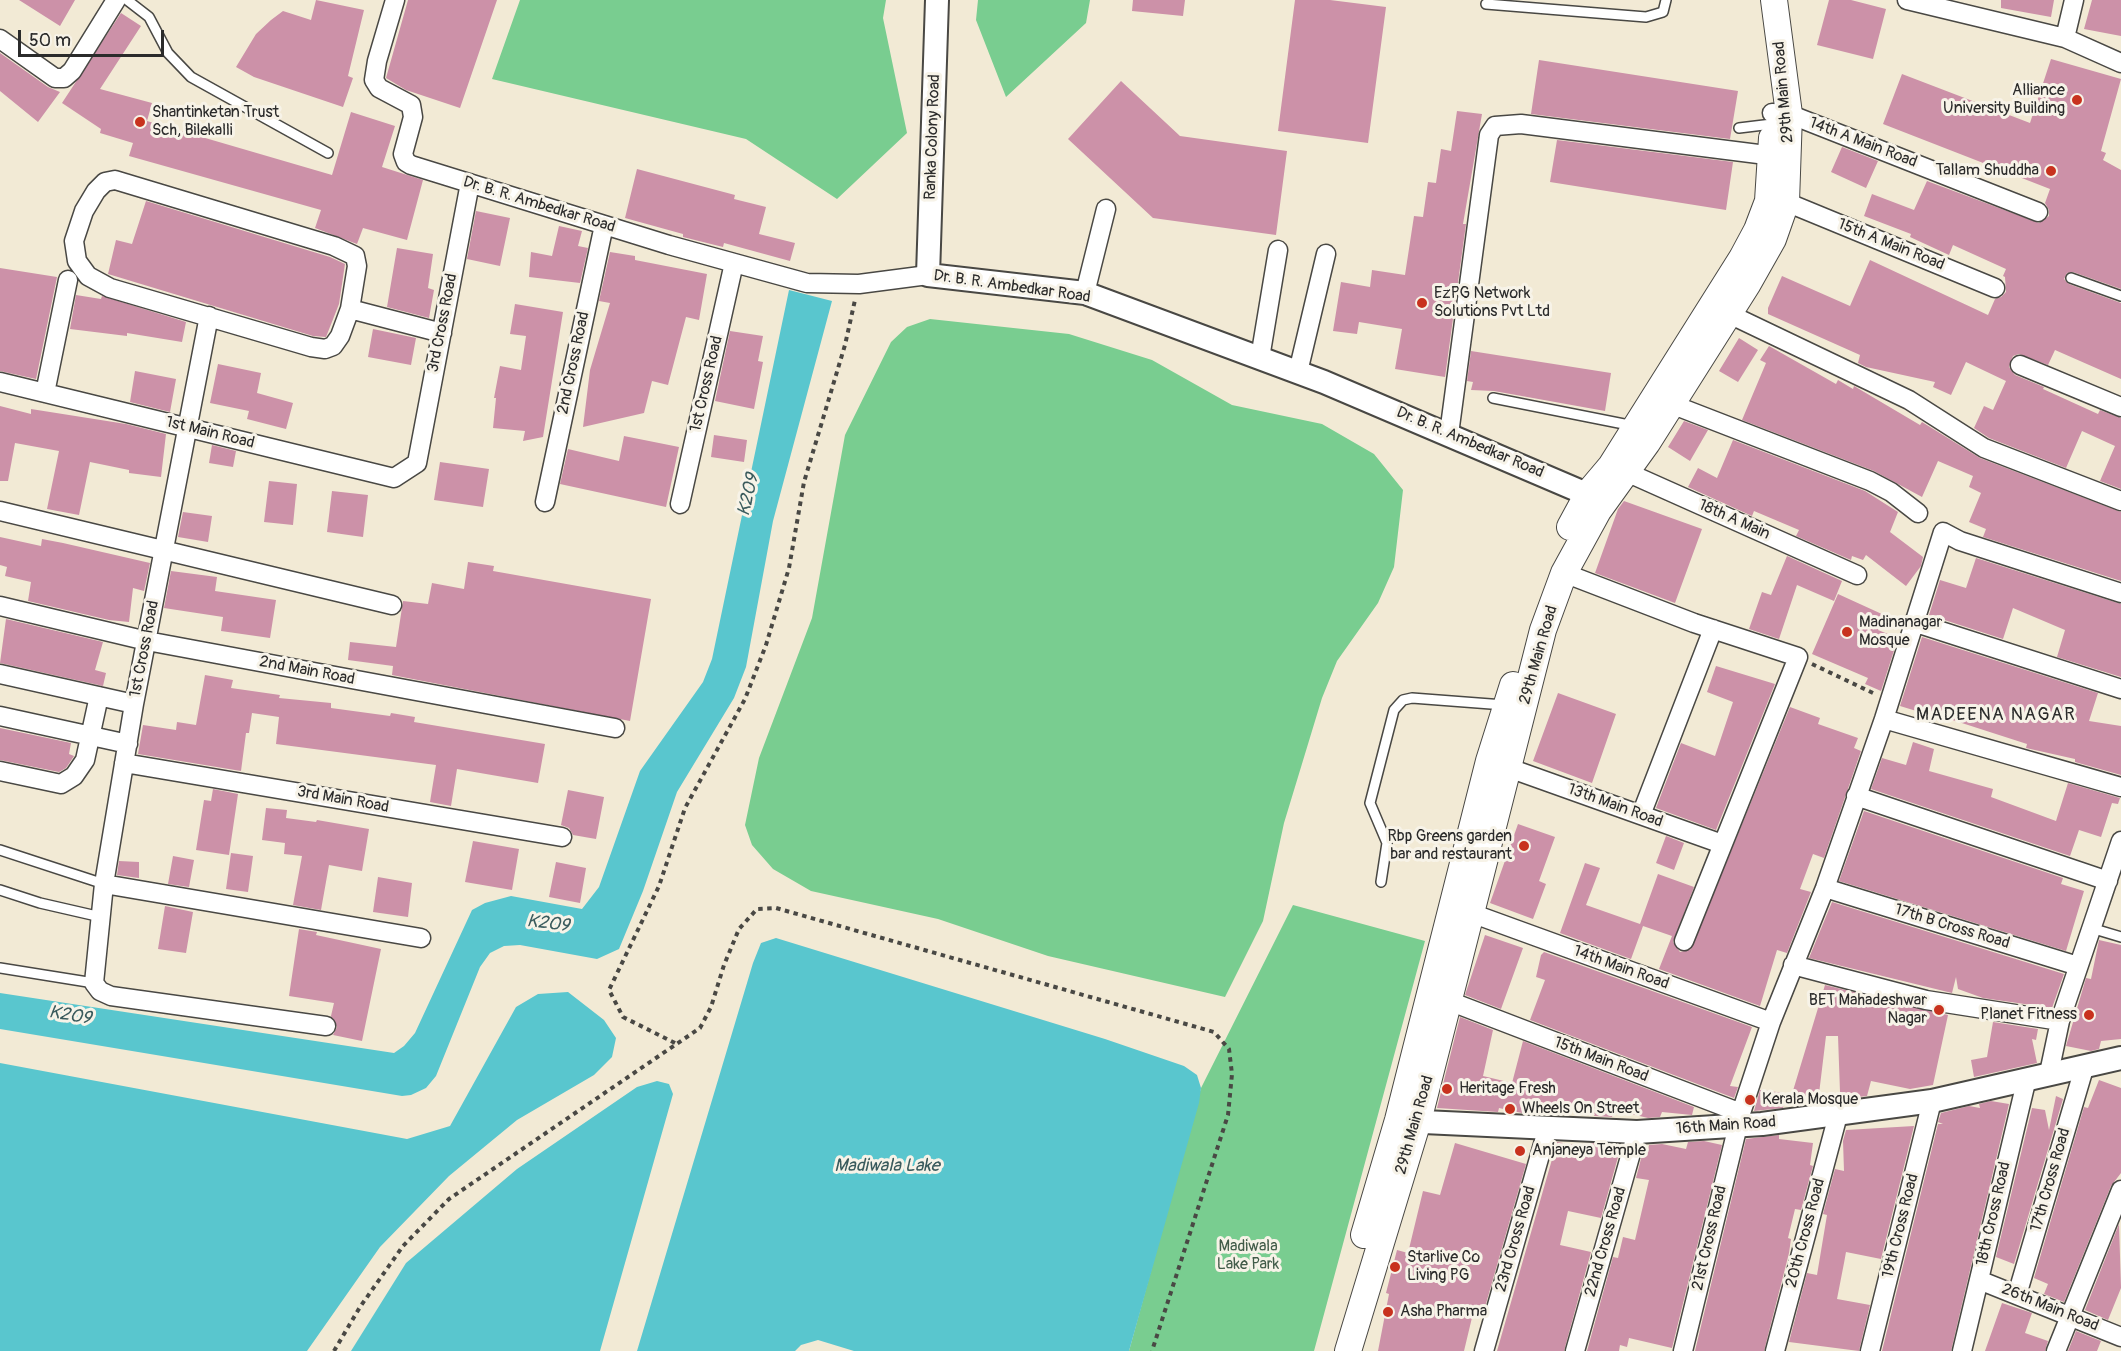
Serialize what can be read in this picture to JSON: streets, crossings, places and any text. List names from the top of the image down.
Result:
{
  "streets": {
    "main road": ["29th Main Road"],
    "street": [
      "Ranka Colony Road",
      "14th A Main Road",
      "Dr. B. R. Ambedkar Road",
      "15th A Main Road",
      "3rd Cross Road",
      "2nd Cross Road",
      "1st Cross Road",
      "1st Main Road",
      "18th A Main",
      "2nd Main Road",
      "3rd Main Road",
      "13th Main Road",
      "17th B Cross Road",
      "14th Main Road",
      "15th Main Road",
      "16th Main Road",
      "17th Cross Road",
      "18th Cross Road",
      "19th Cross Road",
      "20th Cross Road",
      "21st Cross Road",
      "23rd Cross Road",
      "22nd Cross Road",
      "26th Main Road"
    ]
  },
  "crossings": [
    ["29th Main Road", "14th A Main Road"],
    ["29th Main Road", "Dr. B. R. Ambedkar Road"],
    ["29th Main Road", "15th A Main Road"],
    ["29th Main Road", "18th A Main"],
    ["29th Main Road", "13th Main Road"],
    ["29th Main Road", "14th Main Road"],
    ["29th Main Road", "15th Main Road"],
    ["29th Main Road", "16th Main Road"],
    ["Ranka Colony Road", "Dr. B. R. Ambedkar Road"],
    ["Dr. B. R. Ambedkar Road", "3rd Cross Road"],
    ["Dr. B. R. Ambedkar Road", "2nd Cross Road"],
    ["Dr. B. R. Ambedkar Road", "1st Cross Road"],
    ["3rd Cross Road", "1st Main Road"],
    ["1st Cross Road", "1st Main Road"],
    ["1st Cross Road", "2nd Main Road"],
    ["1st Cross Road", "3rd Main Road"],
    ["17th B Cross Road", "21st Cross Road"],
    ["14th Main Road", "21st Cross Road"],
    ["15th Main Road", "16th Main Road"],
    ["15th Main Road", "21st Cross Road"],
    ["16th Main Road", "17th Cross Road"],
    ["16th Main Road", "18th Cross Road"],
    ["16th Main Road", "19th Cross Road"],
    ["16th Main Road", "20th Cross Road"],
    ["16th Main Road", "21st Cross Road"],
    ["16th Main Road", "23rd Cross Road"],
    ["16th Main Road", "22nd Cross Road"],
    ["17th Cross Road", "26th Main Road"],
    ["18th Cross Road", "26th Main Road"]
  ],
  "districts": ["MADEENA NAGAR"],
  "water": ["K209", "Madiwala Lake"],
  "parks": ["Madiwala Lake Park"],
  "places": [
    "Alliance University Building",
    "Shantinketan Trust Sch, Bilekalli",
    "Tallam Shuddha",
    "EzPG Network Solutions Pvt Ltd",
    "Madinanagar Mosque",
    "Rbp Greens garden bar and restaurant",
    "BET Mahadeshwar Nagar",
    "Planet Fitness",
    "Heritage Fresh",
    "Kerala Mosque",
    "Wheels On Street",
    "Anjaneya Temple",
    "Starlive Co Living PG",
    "Asha Pharma"
  ],
  "scale_bar": "50 m"
}
